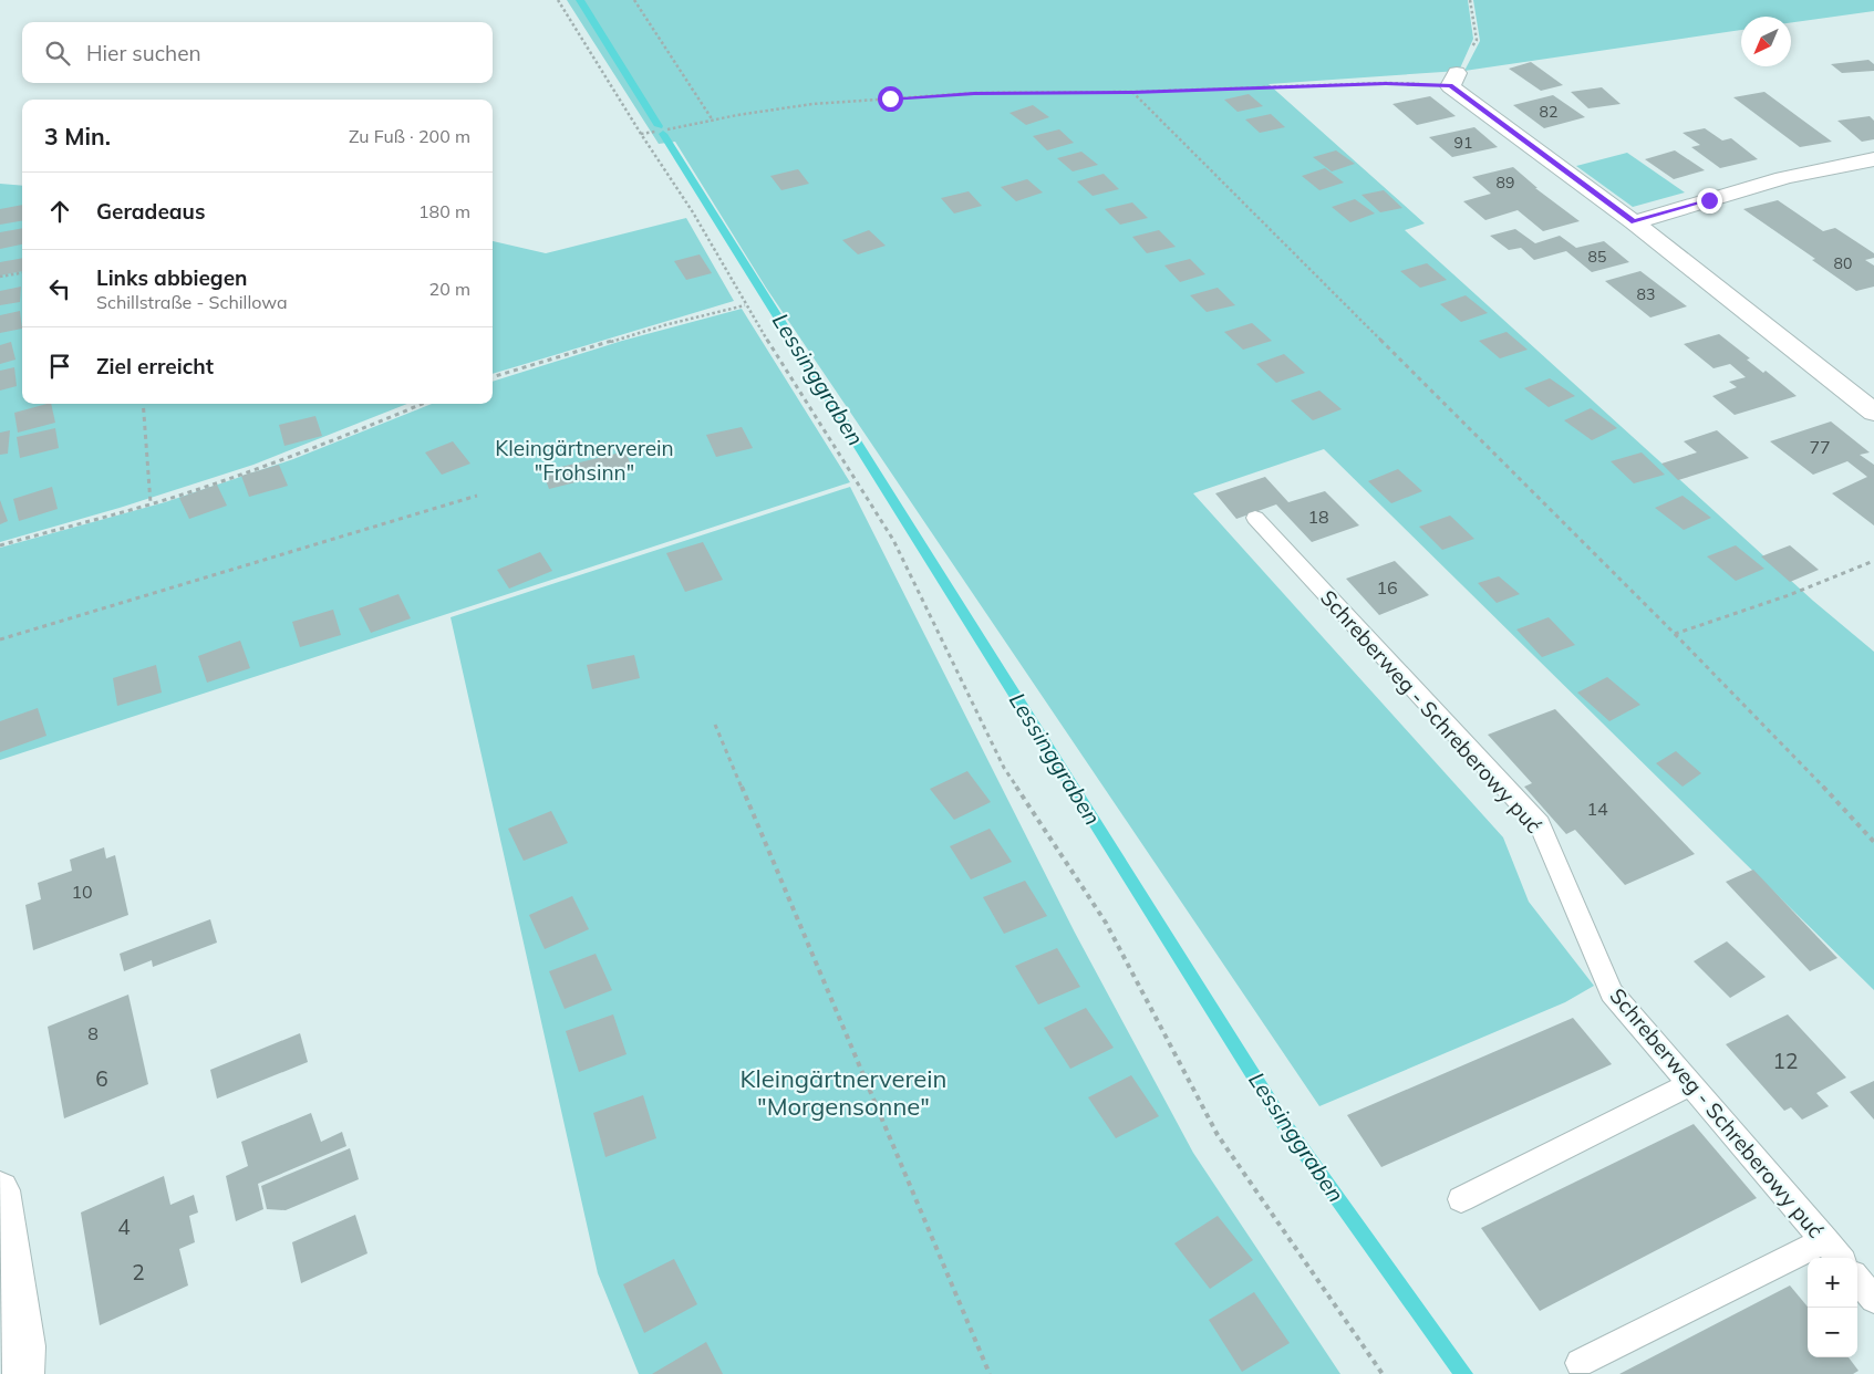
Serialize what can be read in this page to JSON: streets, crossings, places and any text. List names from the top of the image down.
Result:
{
  "streets": {
    "lane": ["Schreberweg - Schreberowy puć"]
  },
  "water": ["Lessinggraben"],
  "parks": ["Kleingärtnerverein \"Frohsinn\"", "Kleingärtnerverein \"Morgensonne\""],
  "house_numbers": [
    "82",
    "91",
    "89",
    "85",
    "80",
    "83",
    "77",
    "18",
    "16",
    "14",
    "10",
    "8",
    "12",
    "6",
    "4",
    "2"
  ],
  "north": "bottom left",
  "page": {
    "search": "Hier suchen",
    "heading": ["3 Min.", "Zu Fuß · 200 m"],
    "list": [
      ["Geradeaus", "180 m"],
      ["Links abbiegen", "Schillstraße - Schillowa", "20 m"],
      "Ziel erreicht"
    ],
    "map_buttons": ["+", "−"]
  }
}
